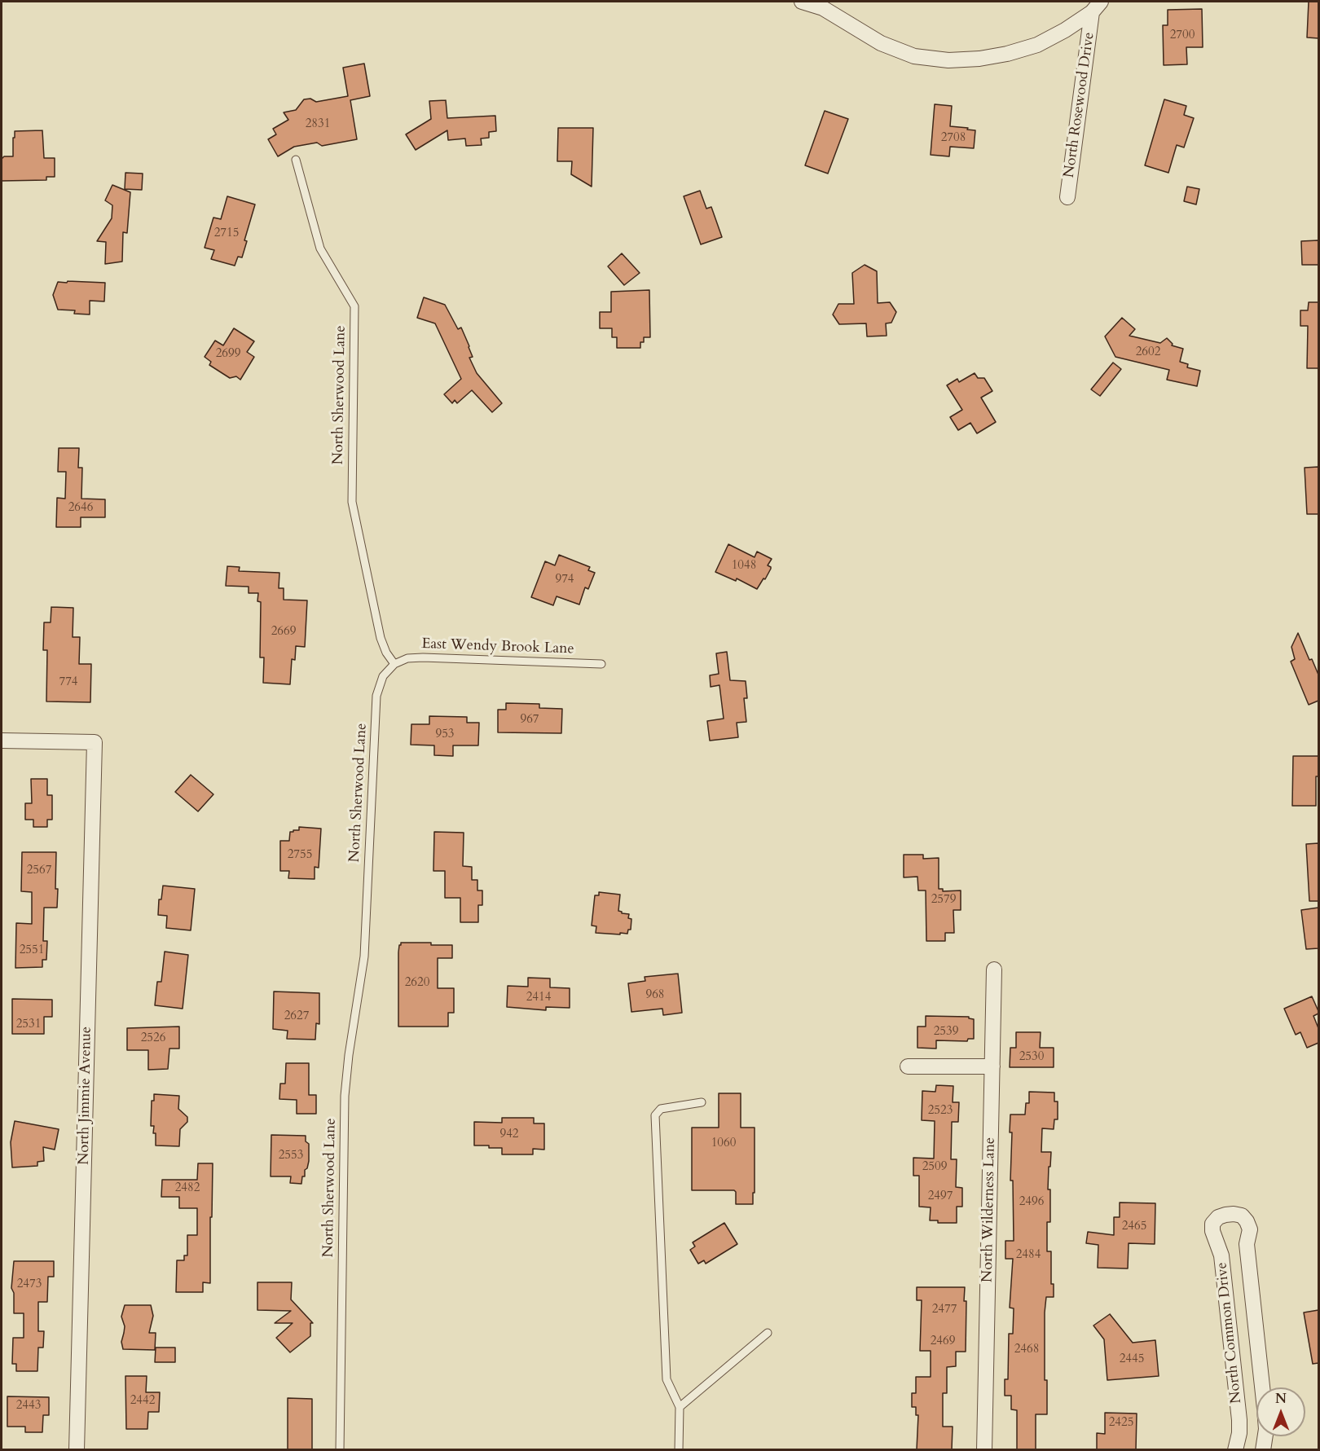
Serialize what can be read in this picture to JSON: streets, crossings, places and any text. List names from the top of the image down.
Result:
{
  "streets": {
    "street": [
      "North Rosewood Drive",
      "North Jimmie Avenue",
      "North Wilderness Lane",
      "North Common Drive"
    ],
    "lane": ["North Sherwood Lane", "East Wendy Brook Lane"]
  },
  "crossings": [
    ["North Sherwood Lane", "East Wendy Brook Lane"]
  ],
  "house_numbers": [
    "2700",
    "2831",
    "2708",
    "2715",
    "2602",
    "2699",
    "2646",
    "1048",
    "974",
    "2669",
    "774",
    "967",
    "953",
    "2755",
    "2567",
    "2579",
    "2551",
    "2620",
    "968",
    "2414",
    "2627",
    "2531",
    "2539",
    "2526",
    "2530",
    "2523",
    "942",
    "1060",
    "2553",
    "2509",
    "2482",
    "2497",
    "2496",
    "2465",
    "2484",
    "2473",
    "2477",
    "2469",
    "2468",
    "2445",
    "2442",
    "2443",
    "2425"
  ],
  "north": "top"
}
